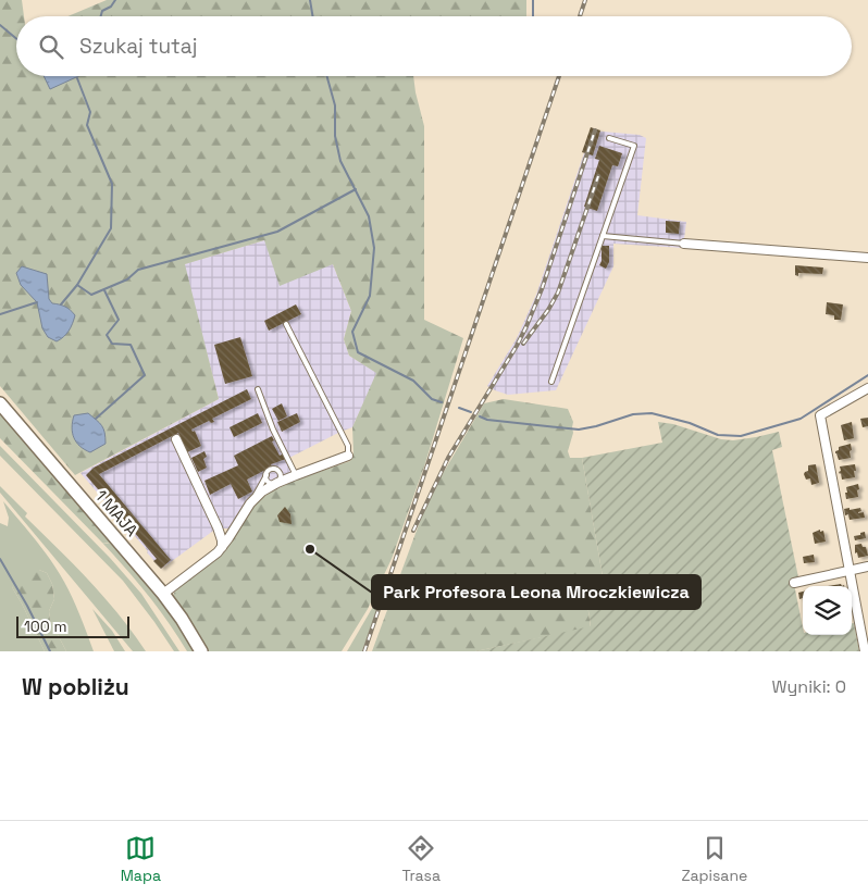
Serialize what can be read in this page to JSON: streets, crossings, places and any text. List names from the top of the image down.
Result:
{
  "streets": {
    "street": ["1 MAJA"]
  },
  "places": ["Park Profesora Leona Mroczkiewicza"],
  "scale_bar": "100 m",
  "page": {
    "search": "Szukaj tutaj",
    "scale": "100 m",
    "heading": ["W pobliżu", "Wyniki: 0"],
    "nav": ["Mapa", "Trasa", "Zapisane"]
  }
}
